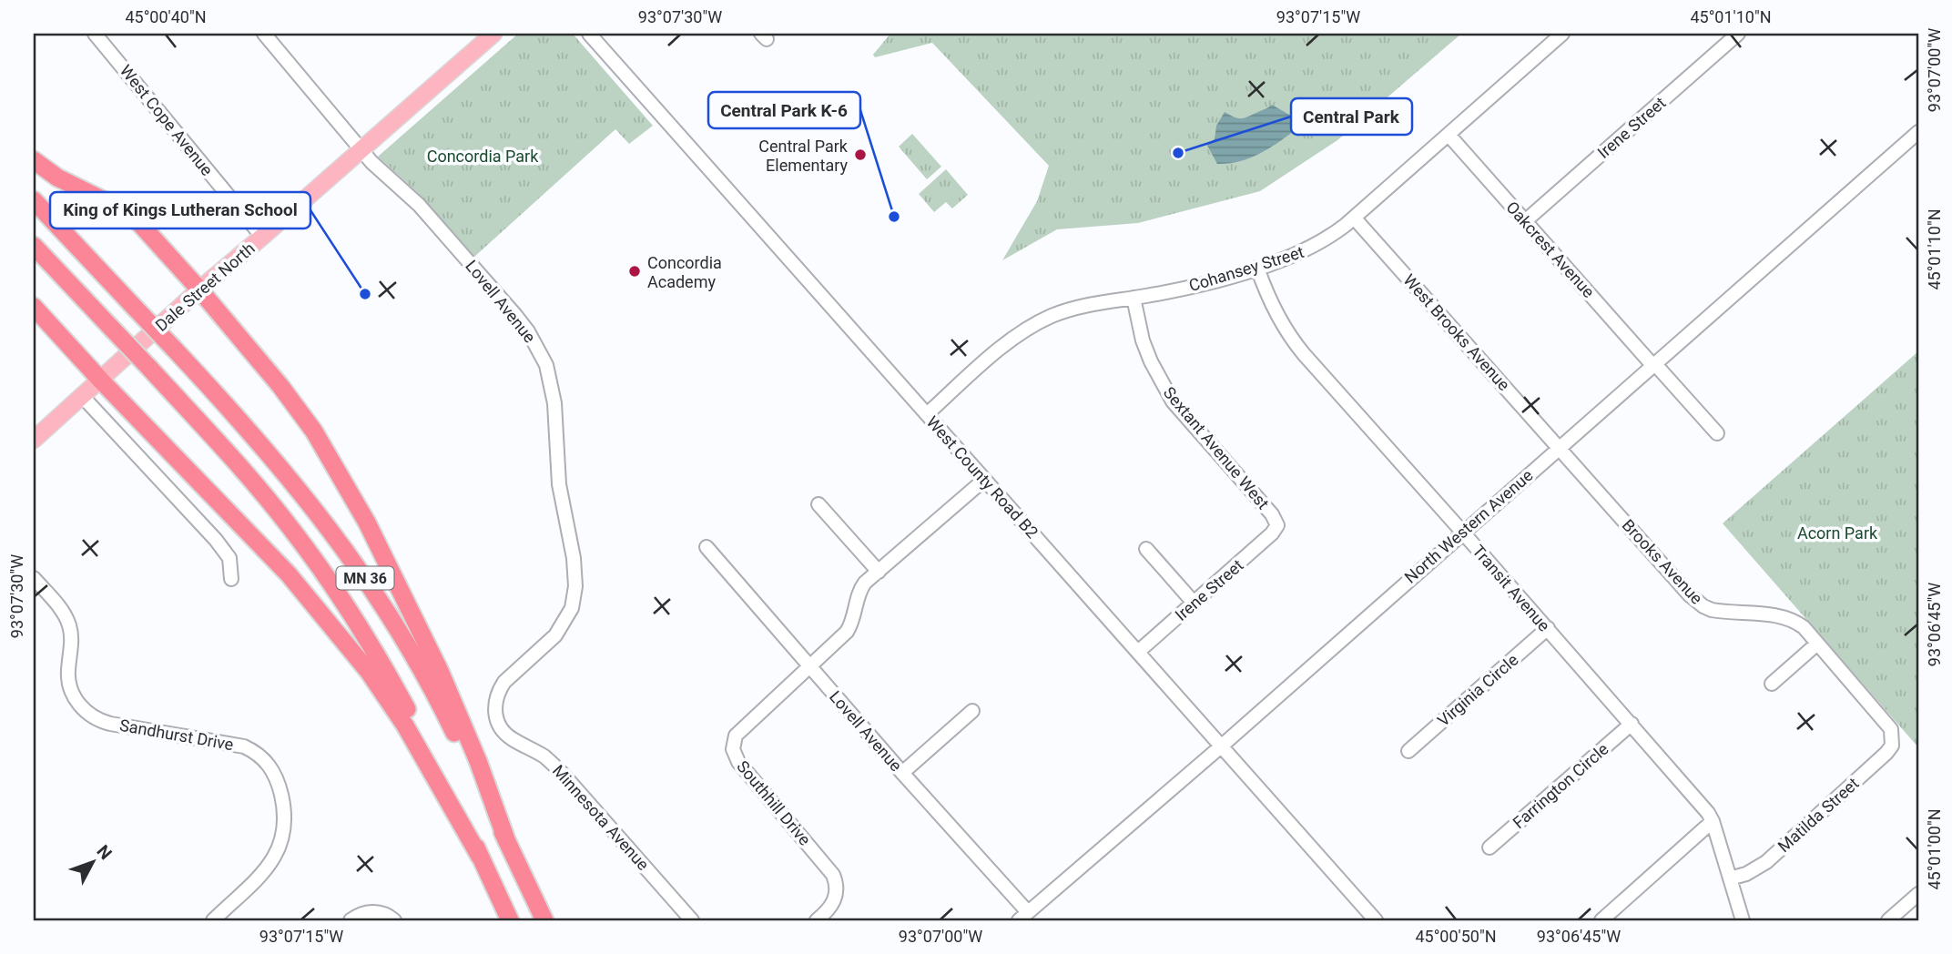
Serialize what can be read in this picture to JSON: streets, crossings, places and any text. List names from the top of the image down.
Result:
{
  "streets": {
    "highway": ["MN 36"],
    "main road": ["Dale Street North"],
    "street": [
      "West Cope Avenue",
      "Irene Street",
      "Oakcrest Avenue",
      "Cohansey Street",
      "Lovell Avenue",
      "West Brooks Avenue",
      "Sextant Avenue West",
      "West County Road B2",
      "North Western Avenue",
      "Brooks Avenue",
      "Transit Avenue",
      "Virginia Circle",
      "Sandhurst Drive",
      "Farrington Circle",
      "Southhill Drive",
      "Matilda Street",
      "Minnesota Avenue"
    ]
  },
  "crossings": [
    ["West Cope Avenue", "Dale Street North"],
    ["Irene Street", "Oakcrest Avenue"],
    ["Irene Street", "Sextant Avenue West"],
    ["Irene Street", "West County Road B2"],
    ["Oakcrest Avenue", "Cohansey Street"],
    ["Oakcrest Avenue", "North Western Avenue"],
    ["Cohansey Street", "West Brooks Avenue"],
    ["Cohansey Street", "Sextant Avenue West"],
    ["Cohansey Street", "West County Road B2"],
    ["Cohansey Street", "Transit Avenue"],
    ["Dale Street North", "Lovell Avenue"],
    ["Lovell Avenue", "North Western Avenue"],
    ["Lovell Avenue", "Southhill Drive"],
    ["Lovell Avenue", "Minnesota Avenue"],
    ["West Brooks Avenue", "North Western Avenue"],
    ["West Brooks Avenue", "Brooks Avenue"],
    ["West County Road B2", "North Western Avenue"],
    ["North Western Avenue", "Brooks Avenue"],
    ["North Western Avenue", "Transit Avenue"],
    ["Brooks Avenue", "Matilda Street"],
    ["Transit Avenue", "Virginia Circle"],
    ["Transit Avenue", "Farrington Circle"],
    ["Transit Avenue", "Matilda Street"]
  ],
  "parks": ["Concordia Park", "Acorn Park"],
  "places": [
    "Central Park",
    "Central Park Elementary",
    "Central Park K-6",
    "Concordia Academy",
    "King of Kings Lutheran School"
  ],
  "north": "top right",
  "coordinates": [
    "45°00'40\"N",
    "93°07'30\"W",
    "93°07'15\"W",
    "45°01'10\"N",
    "93°07'00\"W",
    "93°06'45\"W",
    "45°01'00\"N",
    "45°00'50\"N"
  ]
}
